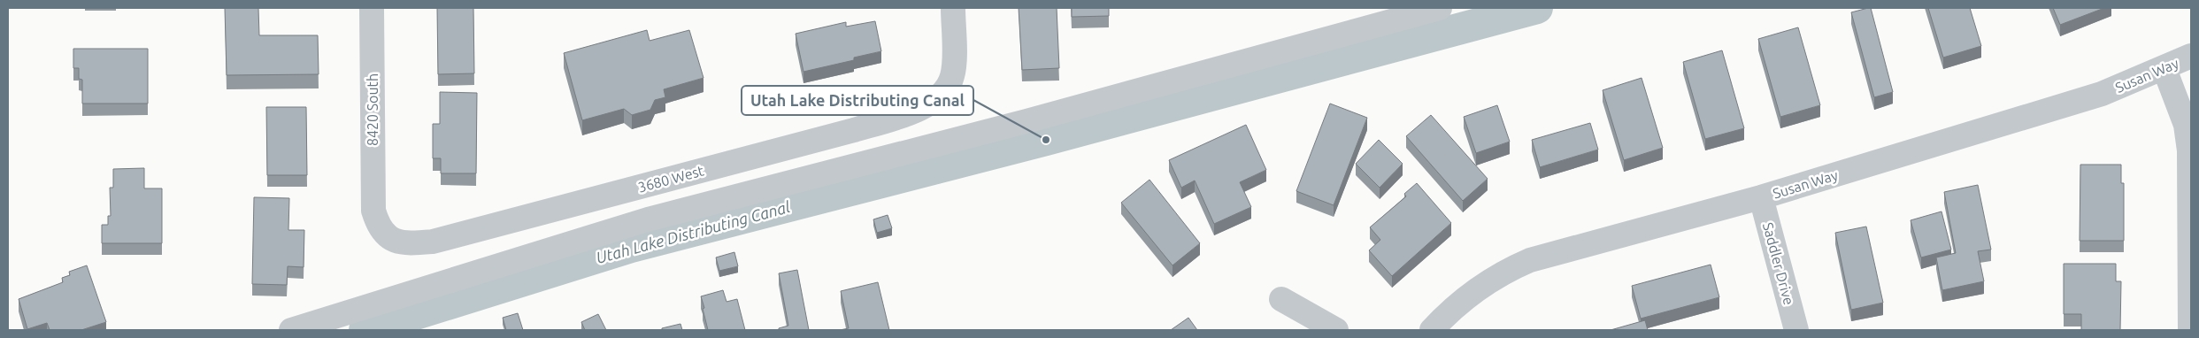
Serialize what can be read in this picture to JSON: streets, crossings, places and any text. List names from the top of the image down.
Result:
{
  "streets": {
    "street": [
      "Susan Way",
      "8420 South",
      "3680 West",
      "Saddler Drive"
    ]
  },
  "crossings": [
    ["Susan Way", "Saddler Drive"],
    ["8420 South", "3680 West"]
  ],
  "water": ["Utah Lake Distributing Canal"],
  "places": ["Utah Lake Distributing Canal"]
}
